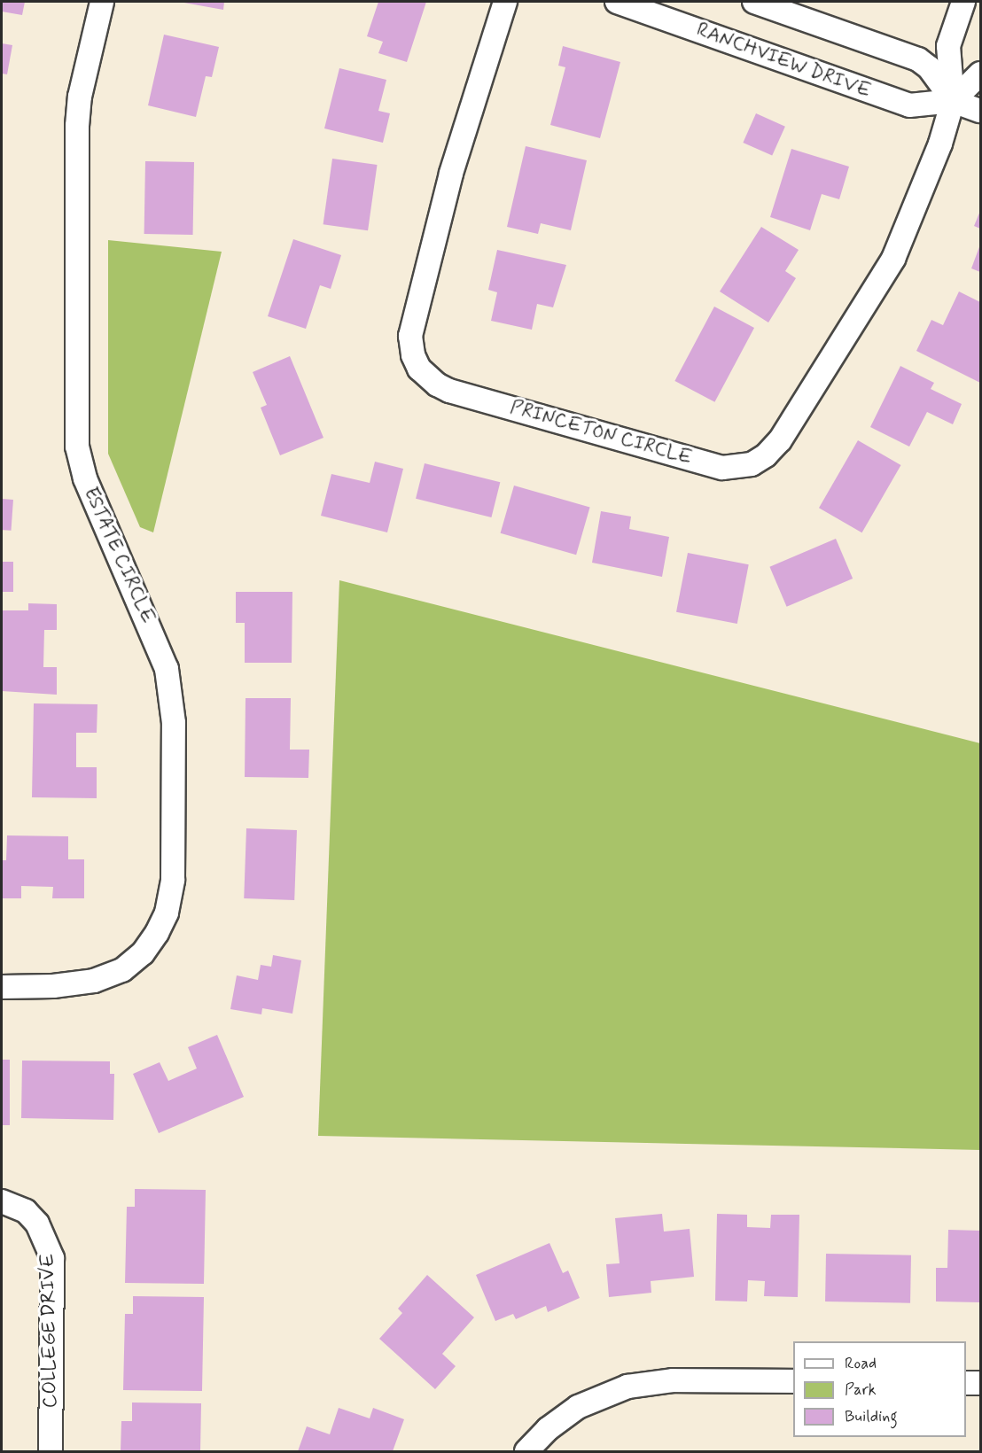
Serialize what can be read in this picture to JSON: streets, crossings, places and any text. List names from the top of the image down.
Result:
{
  "streets": {
    "street": [
      "RANCHVIEW DRIVE",
      "PRINCETON CIRCLE",
      "ESTATE CIRCLE",
      "COLLEGE DRIVE"
    ]
  },
  "crossings": [
    ["RANCHVIEW DRIVE", "PRINCETON CIRCLE"]
  ],
  "legend": ["Road", "Park", "Building"]
}
